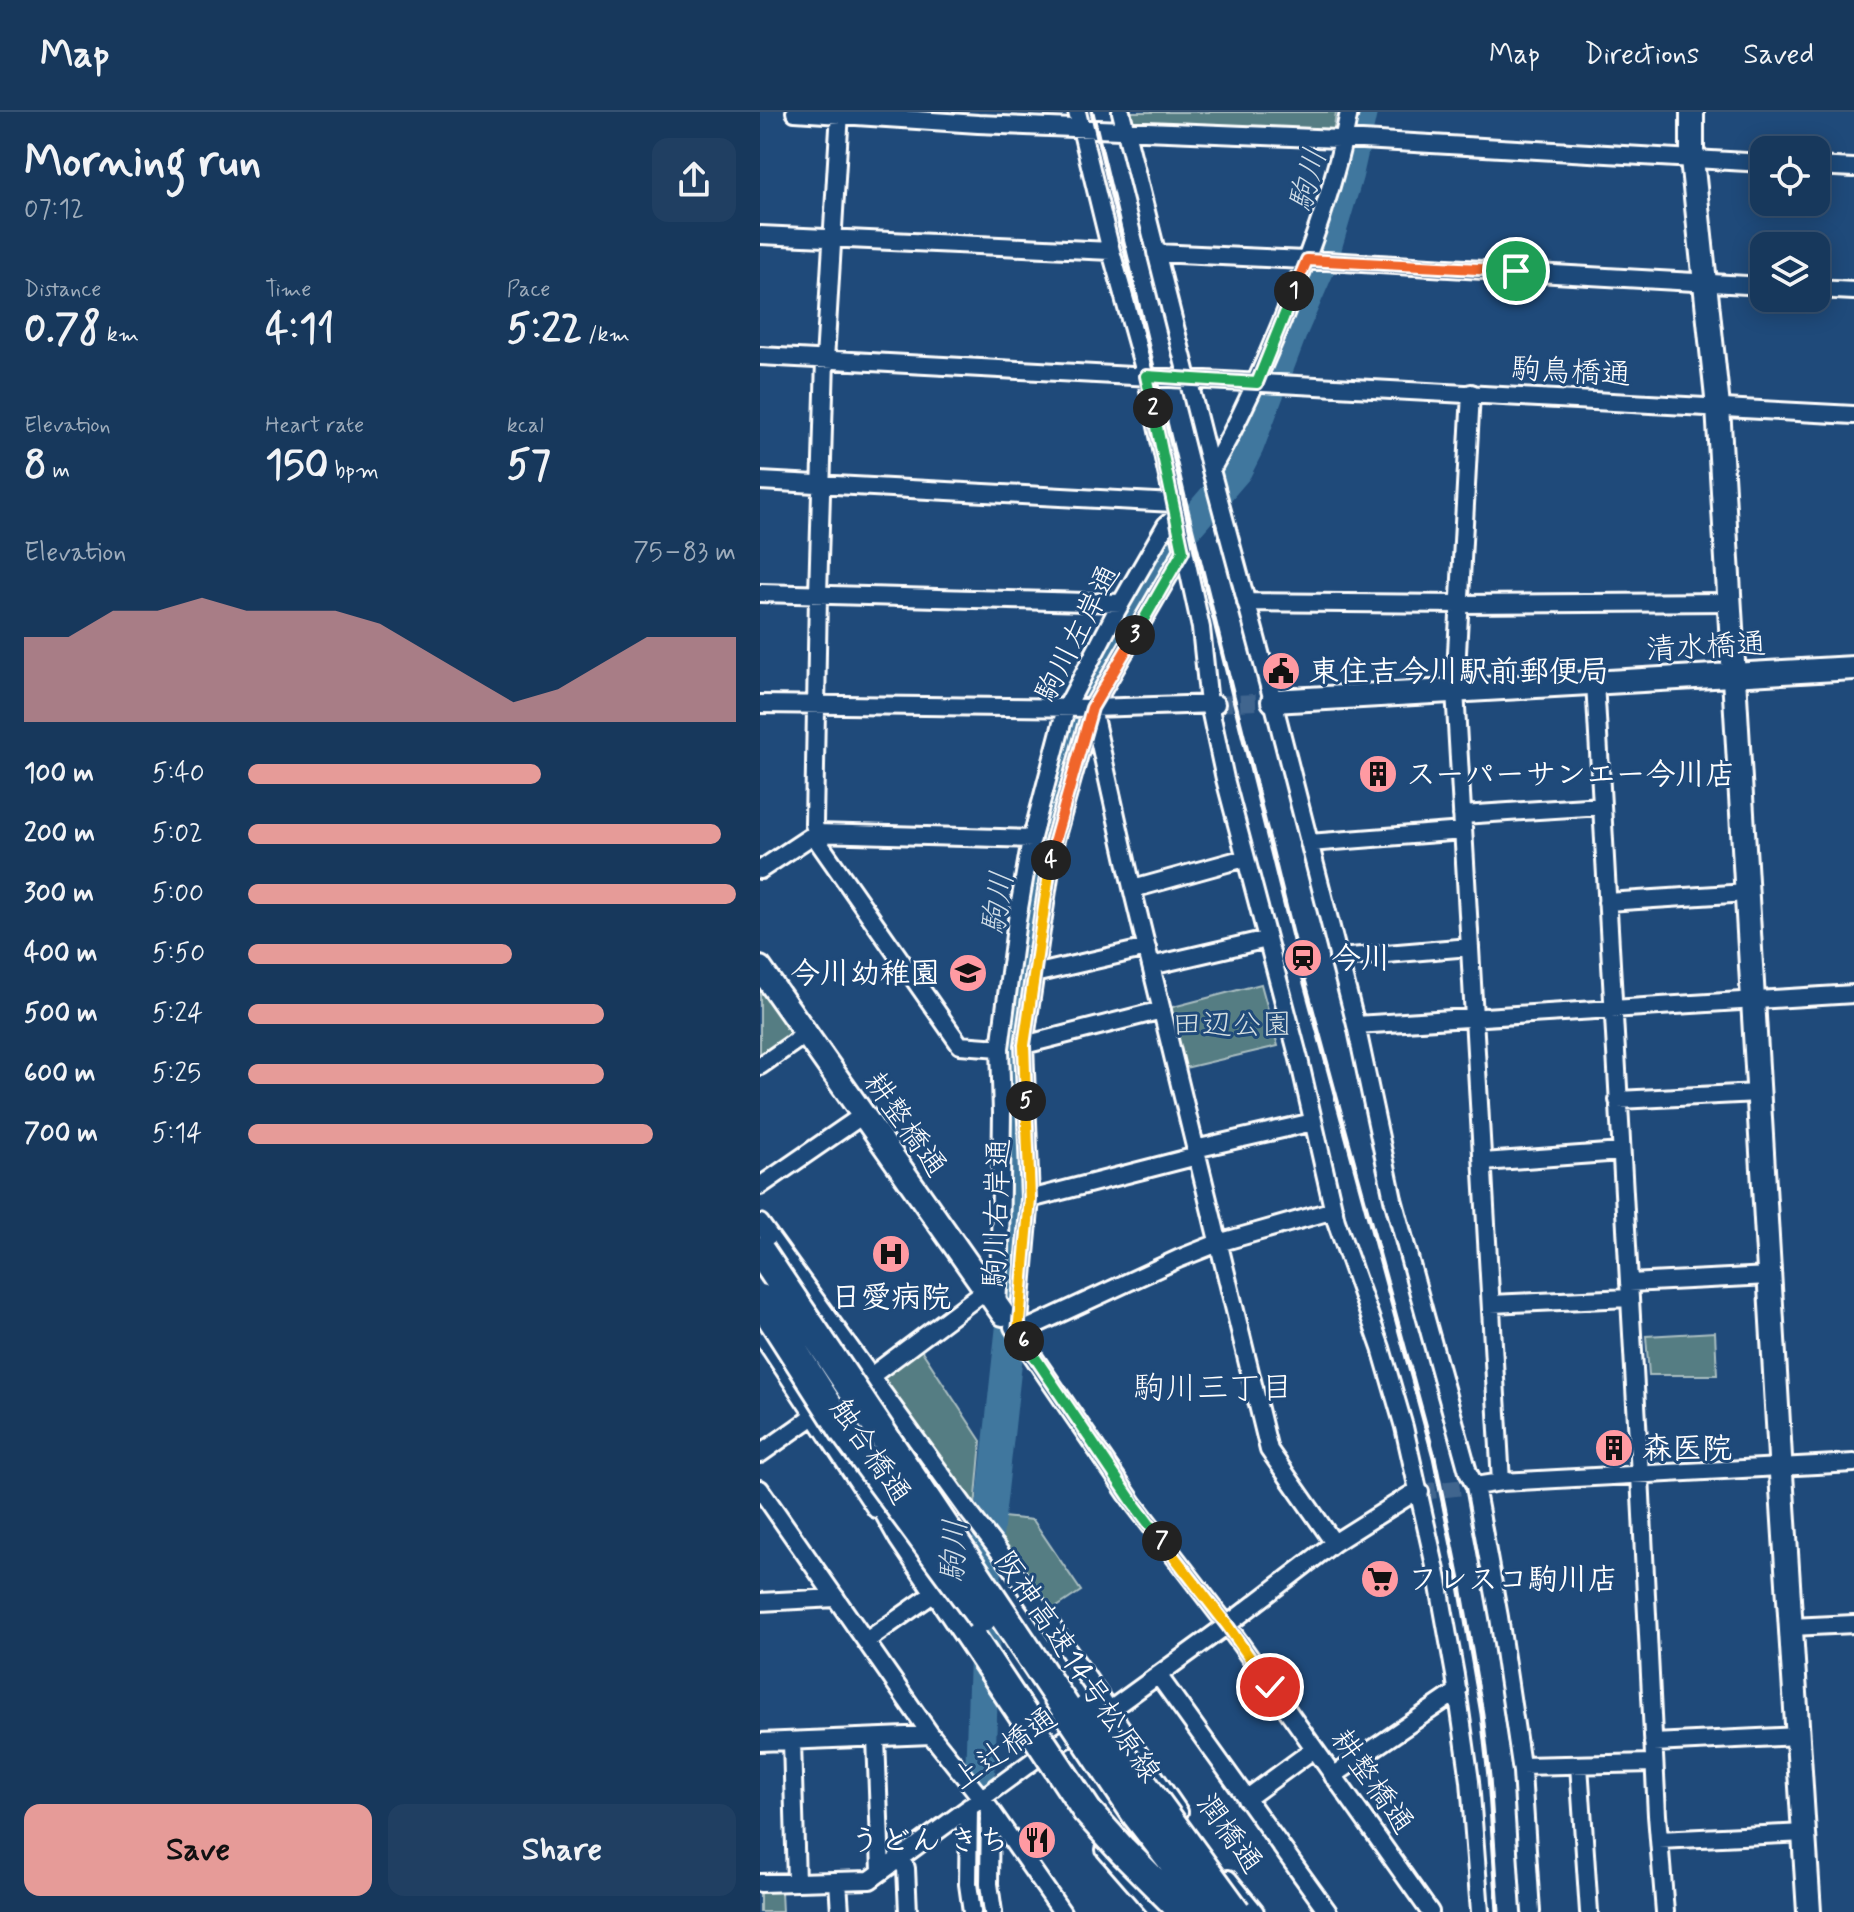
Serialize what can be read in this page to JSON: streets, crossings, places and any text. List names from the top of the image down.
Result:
{
  "streets": {
    "highway": ["阪神高速14号松原線"],
    "street": [
      "駒鳥橋通",
      "駒川左岸通",
      "清水橋通",
      "耕整橋通",
      "駒川右岸通",
      "触合橋通",
      "上辻橋通",
      "潤橋通"
    ]
  },
  "crossings": [
    ["駒川左岸通", "耕整橋通"],
    ["耕整橋通", "駒川右岸通"],
    ["耕整橋通", "上辻橋通"],
    ["触合橋通", "上辻橋通"],
    ["上辻橋通", "潤橋通"]
  ],
  "districts": ["駒川三丁目"],
  "water": ["駒川"],
  "parks": ["田辺公園"],
  "places": {
    "public building": ["東住吉今川駅前郵便局"],
    "building": ["スーパーサンエー今川店", "森医院"],
    "station": ["今川"],
    "school or university": ["今川幼稚園"],
    "hospital": ["日愛病院"],
    "supermarket": ["フレスコ駒川店"],
    "restaurant": ["うどん きち"]
  },
  "page": {
    "header": "Map",
    "nav": ["Map", "Directions", "Saved"],
    "heading": ["Morning run", "07:12"],
    "stats": [
      ["Distance", "0.78 km"],
      ["Time", "4:11"],
      ["Pace", "5:22 /km"],
      ["Elevation", "8 m"],
      ["Heart rate", "150 bpm"],
      ["kcal", "57"]
    ],
    "pins": [
      "1",
      "2",
      "3",
      "4",
      "5",
      "6",
      "7"
    ],
    "chart": ["Elevation", "75–83 m"],
    "list": [
      {
        "name": "100 m",
        "note": "5:40"
      },
      {
        "name": "200 m",
        "note": "5:02"
      },
      {
        "name": "300 m",
        "note": "5:00"
      },
      {
        "name": "400 m",
        "note": "5:50"
      },
      {
        "name": "500 m",
        "note": "5:24"
      },
      {
        "name": "600 m",
        "note": "5:25"
      },
      {
        "name": "700 m",
        "note": "5:14"
      }
    ],
    "buttons": ["Save", "Share"]
  }
}
